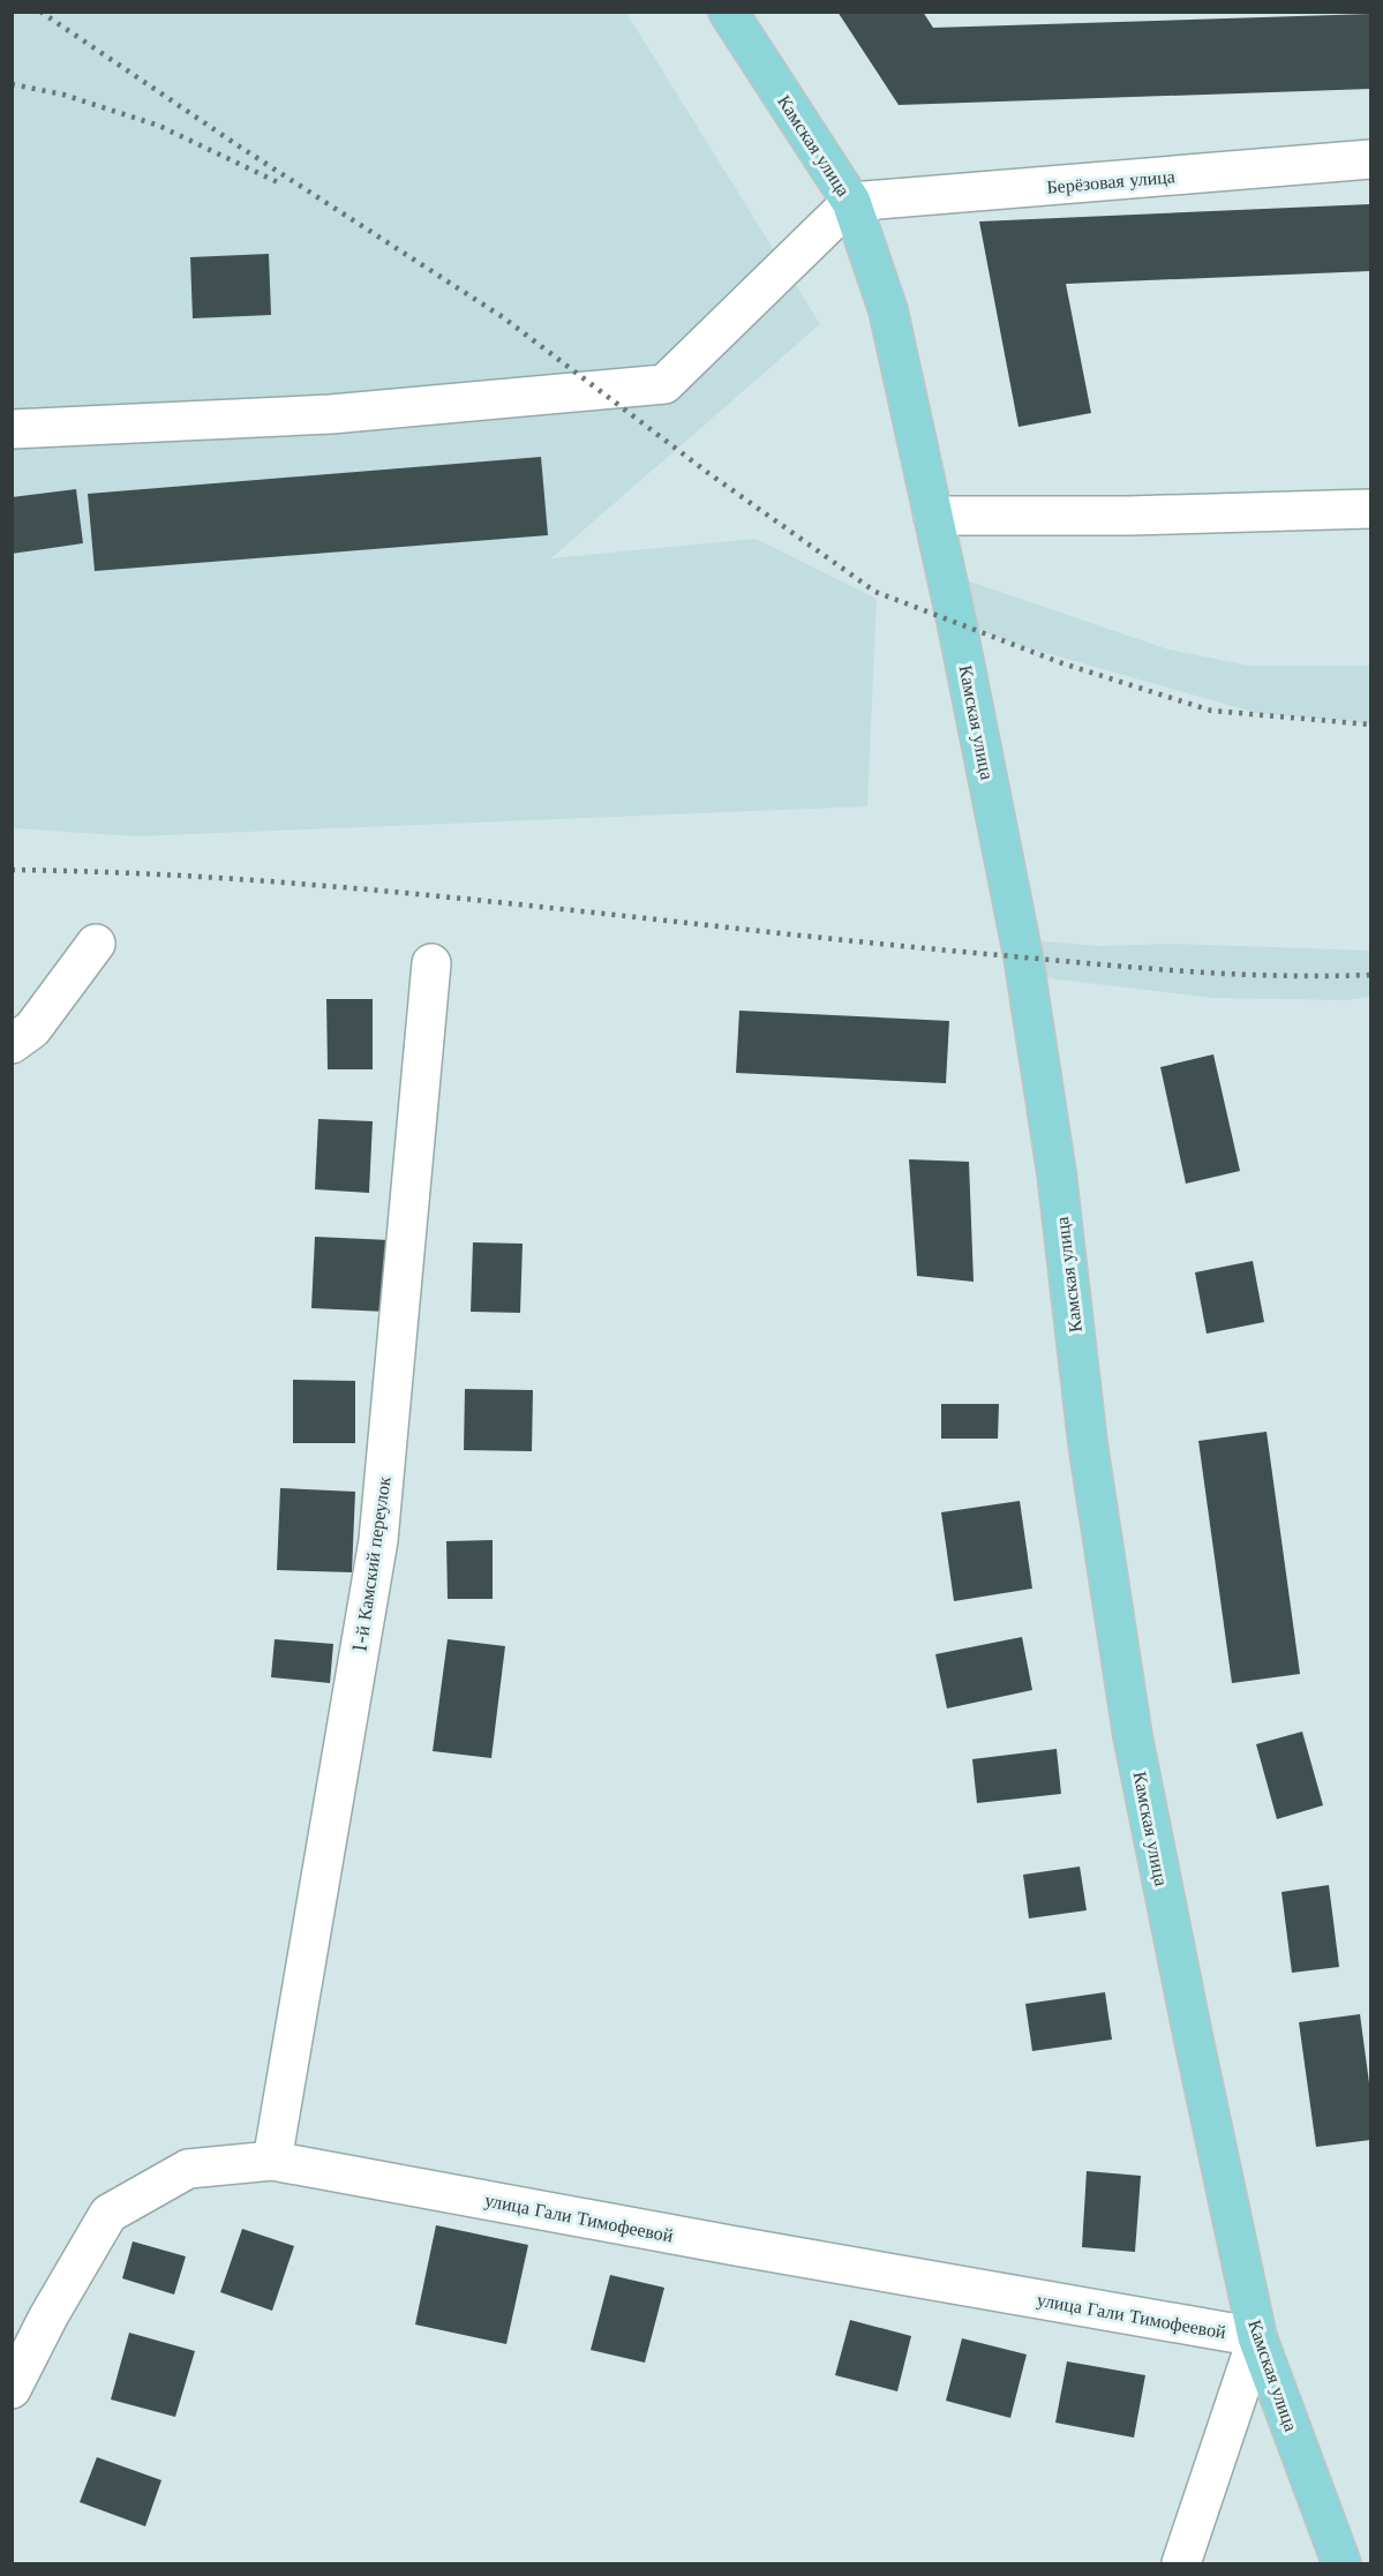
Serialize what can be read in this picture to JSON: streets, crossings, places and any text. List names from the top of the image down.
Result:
{
  "streets": {
    "main road": ["Камская улица"],
    "street": ["Берёзовая улица", "1-й Камский переулок", "улица Гали Тимофеевой"]
  },
  "crossings": [
    ["Камская улица", "Берёзовая улица"],
    ["Камская улица", "улица Гали Тимофеевой"],
    ["1-й Камский переулок", "улица Гали Тимофеевой"]
  ]
}
